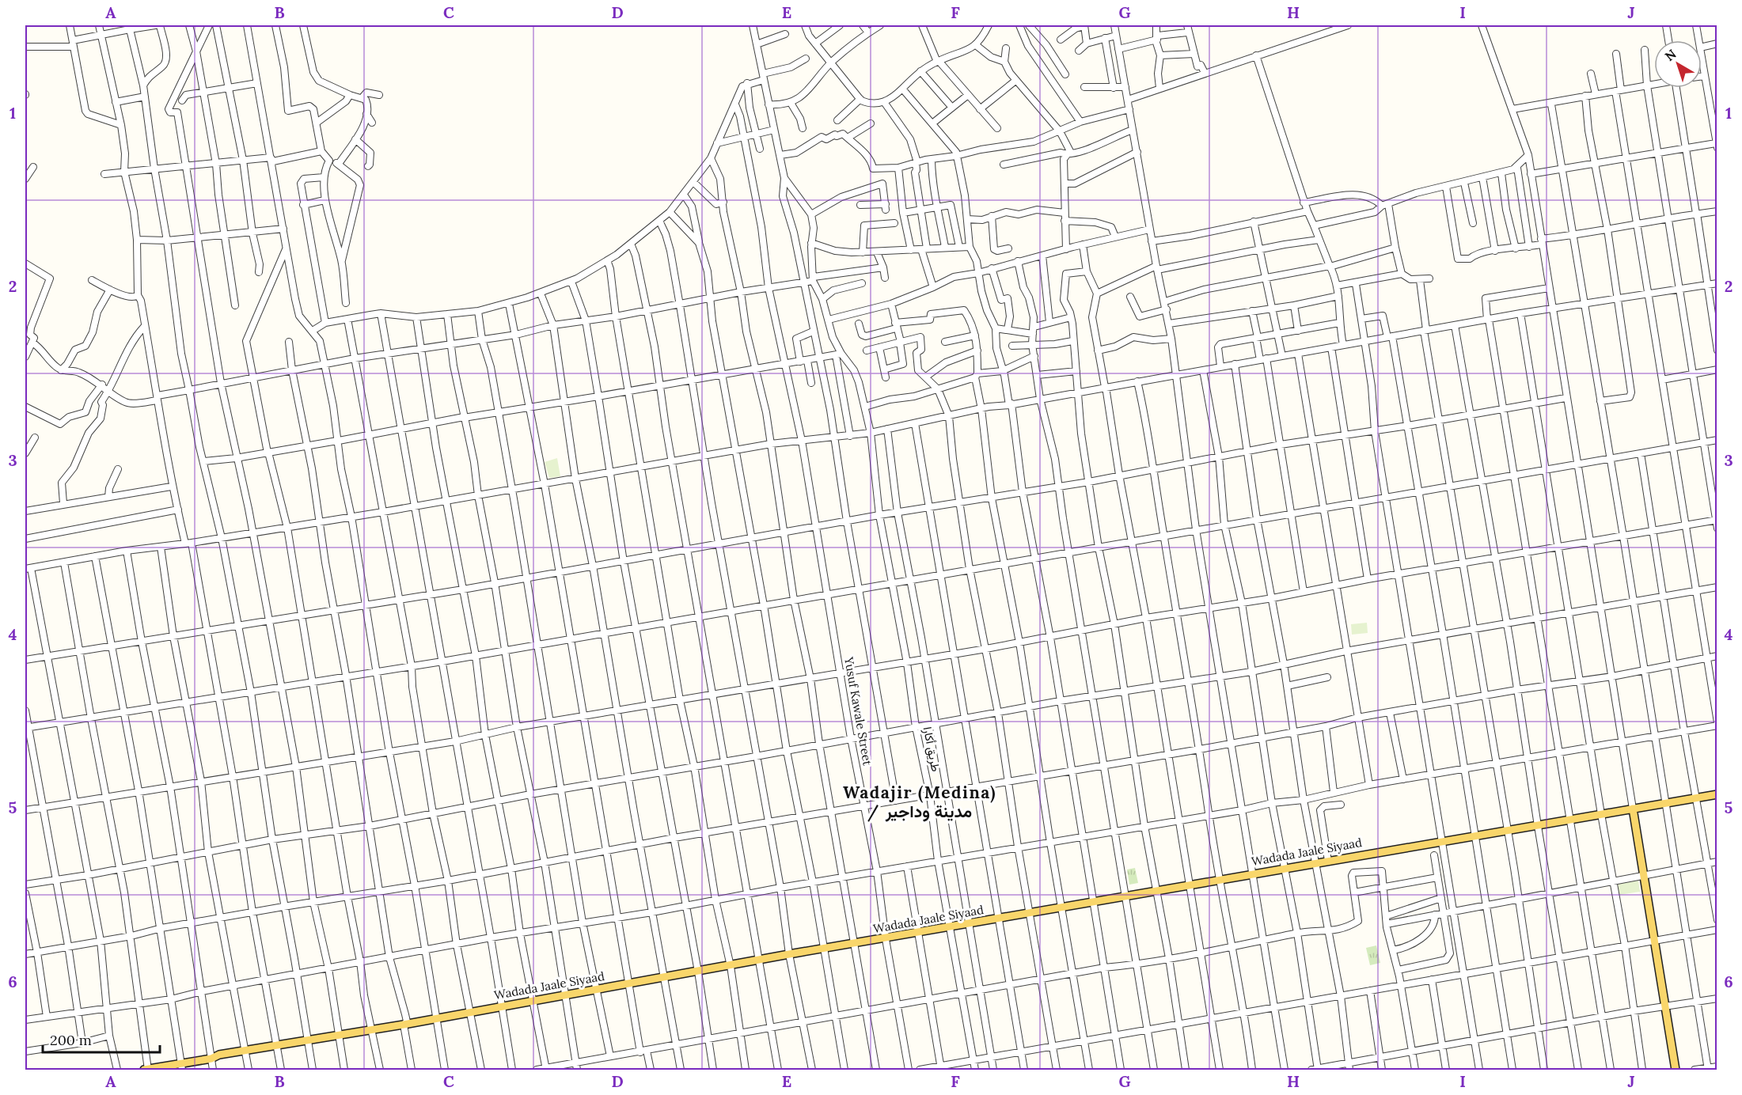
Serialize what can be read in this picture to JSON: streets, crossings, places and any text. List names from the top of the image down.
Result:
{
  "streets": {
    "main road": ["Wadada Jaale Siyaad"],
    "street": ["Yusuf Kawale Street", "طريق أكارا"]
  },
  "crossings": [
    ["Yusuf Kawale Street", "Wadada Jaale Siyaad"],
    ["طريق أكارا", "Wadada Jaale Siyaad"]
  ],
  "districts": ["Wadajir (Medina) / مدينة وداجير"],
  "scale_bar": "200 m",
  "north": "top left",
  "grid": {
    "columns": [
      "A",
      "B",
      "C",
      "D",
      "E",
      "F",
      "G",
      "H",
      "I",
      "J"
    ],
    "rows": [
      "1",
      "2",
      "3",
      "4",
      "5",
      "6"
    ]
  }
}
